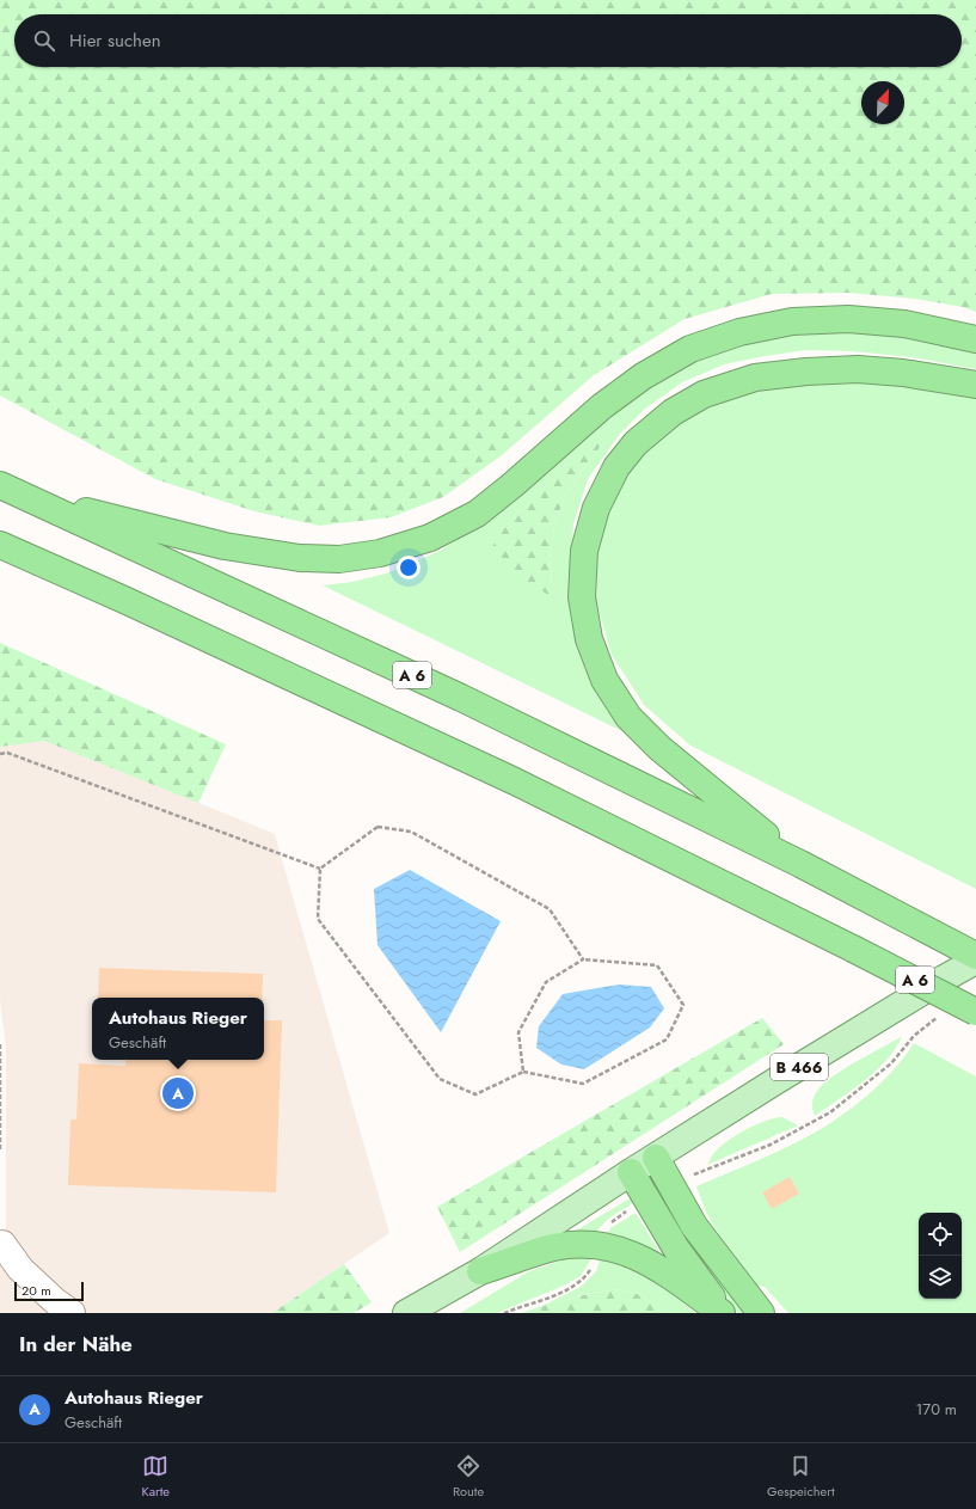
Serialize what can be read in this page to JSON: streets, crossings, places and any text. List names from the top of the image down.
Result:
{
  "streets": {
    "highway": ["A 6"],
    "main road": ["B 466"]
  },
  "scale_bar": "20 m",
  "north": "top right",
  "page": {
    "search": "Hier suchen",
    "popup": ["Autohaus Rieger", "Geschäft"],
    "pins": "A",
    "scale": "20 m",
    "heading": "In der Nähe",
    "list": [
      {
        "mark": "A",
        "name": "Autohaus Rieger",
        "note": "Geschäft",
        "value": "170 m"
      }
    ],
    "nav": ["Karte", "Route", "Gespeichert"]
  }
}
